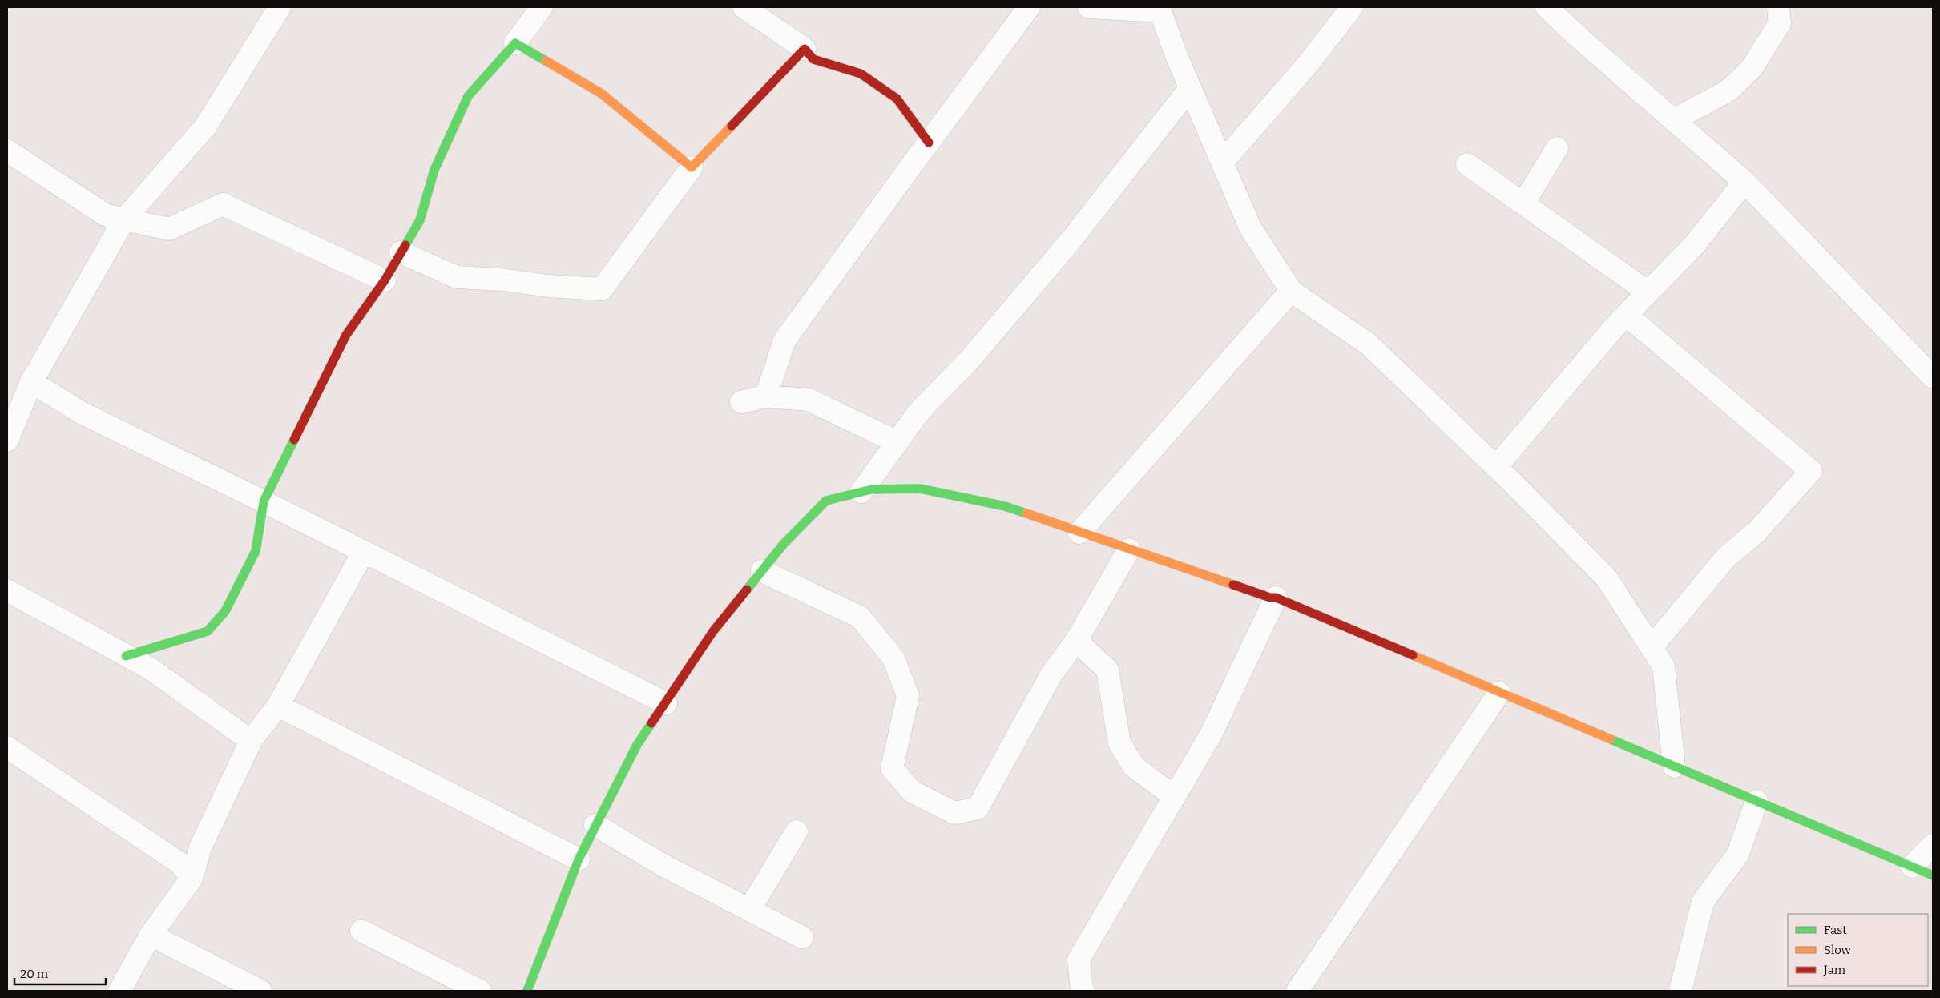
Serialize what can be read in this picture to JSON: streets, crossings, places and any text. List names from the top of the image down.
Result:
{
  "legend": ["Fast", "Slow", "Jam"],
  "scale_bar": "20 m"
}
